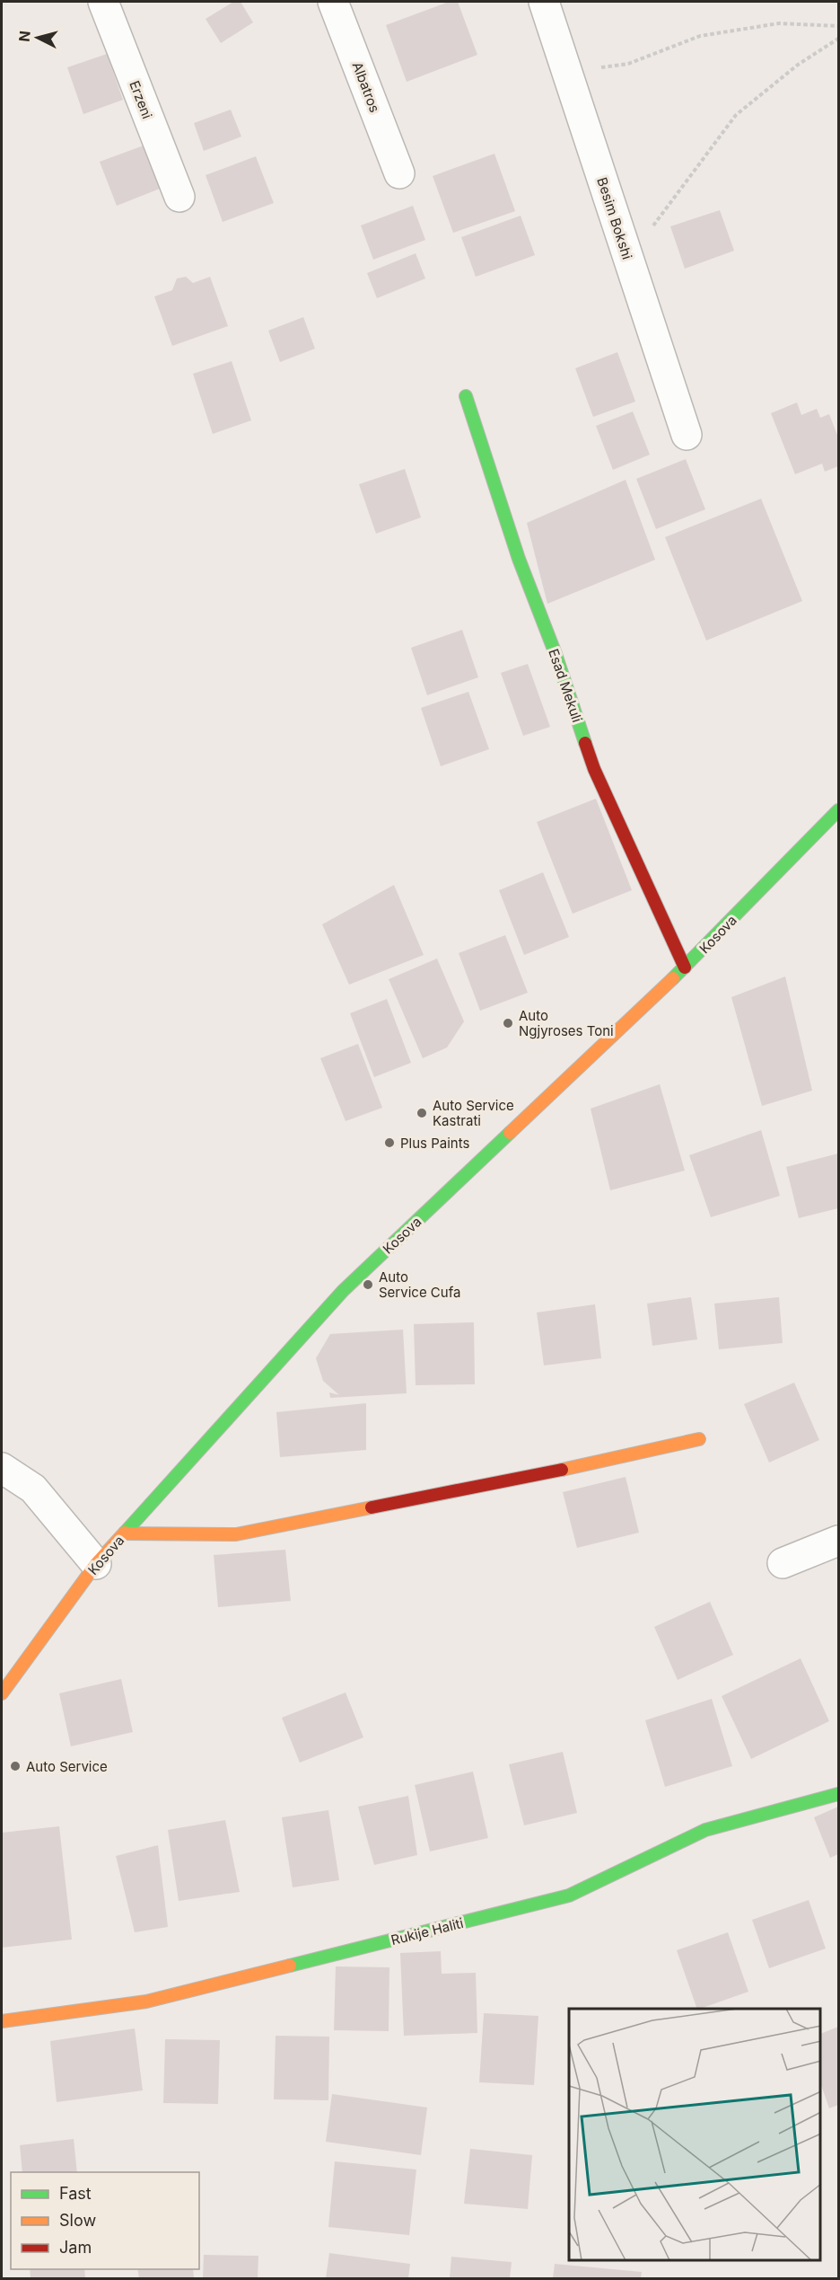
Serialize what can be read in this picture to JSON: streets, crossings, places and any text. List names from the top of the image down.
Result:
{
  "streets": {
    "street": [
      "Albatros",
      "Erzeni",
      "Besim Bokshi",
      "Esad Mekuli",
      "Kosova",
      "Rukije Haliti"
    ]
  },
  "crossings": [
    ["Esad Mekuli", "Kosova"]
  ],
  "places": [
    "Auto Ngjyroses Toni",
    "Auto Service Kastrati",
    "Plus Paints",
    "Auto Service Cufa",
    "Auto Service"
  ],
  "legend": ["Fast", "Slow", "Jam"],
  "north": "left"
}
